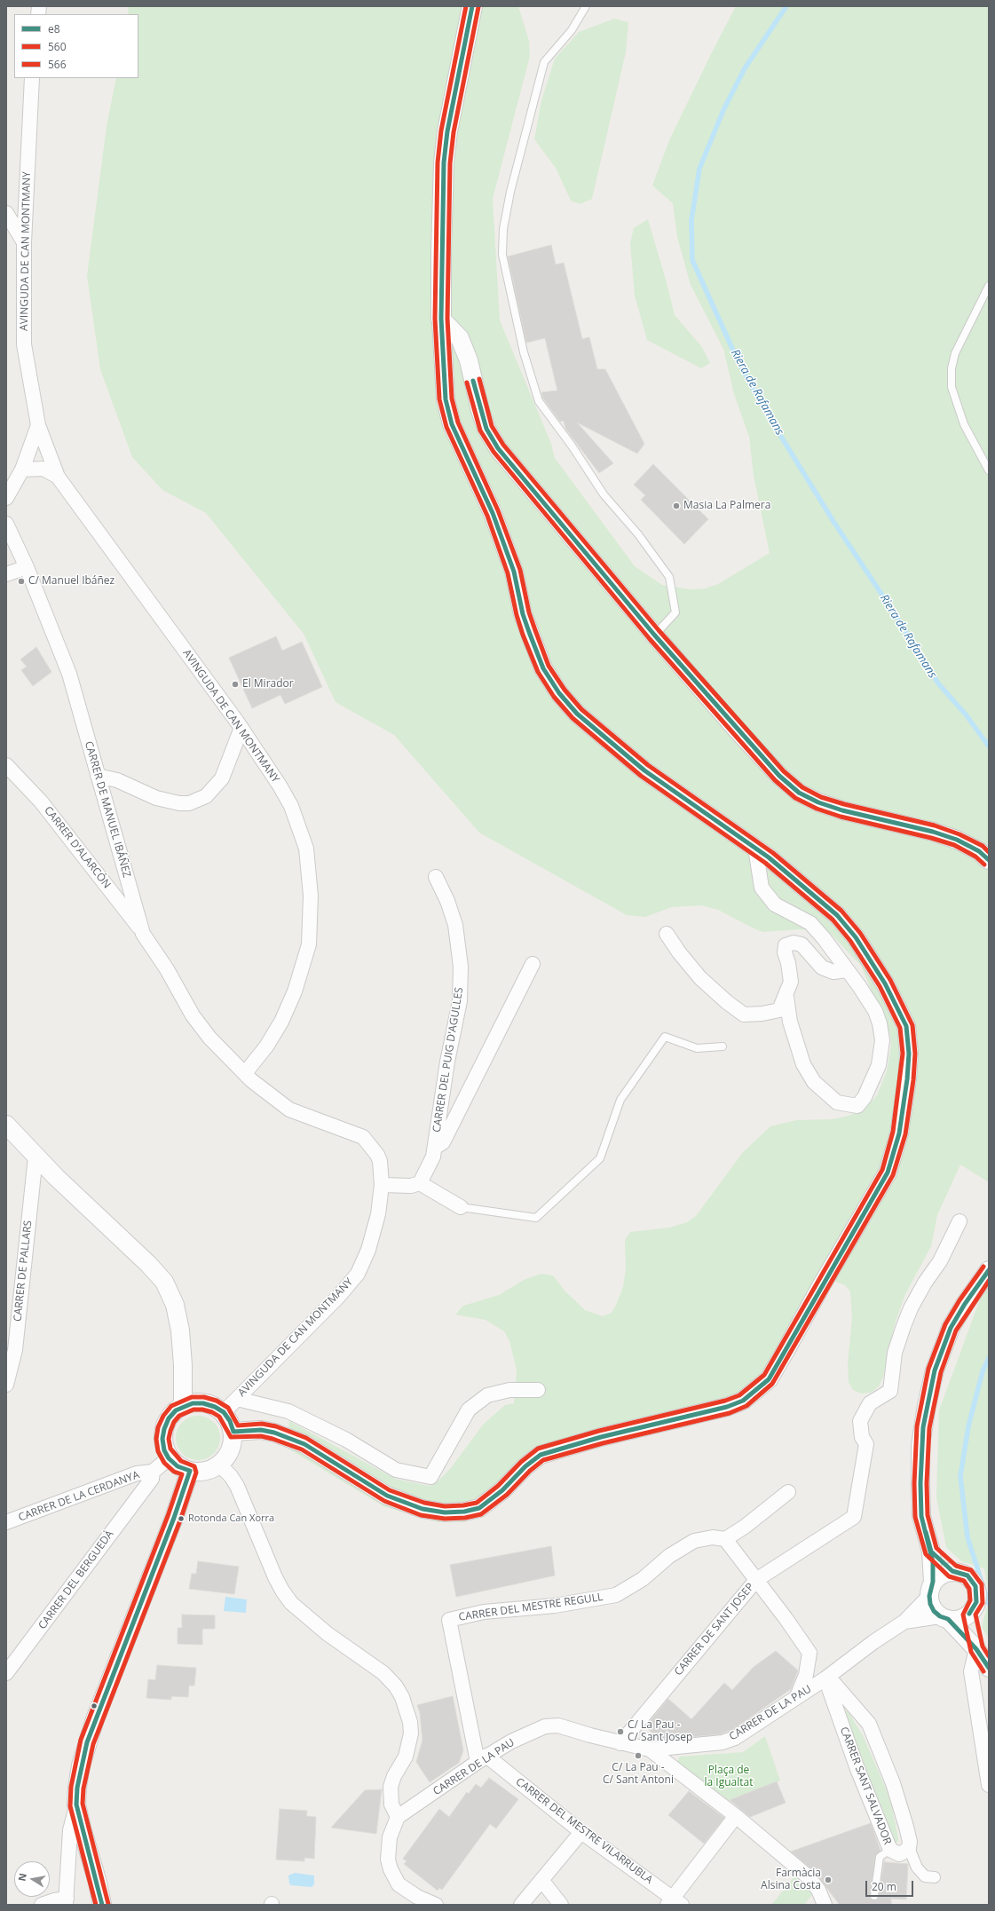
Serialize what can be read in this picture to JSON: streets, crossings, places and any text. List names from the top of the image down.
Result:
{
  "streets": {
    "street": [
      "AVINGUDA DE CAN MONTMANY",
      "CARRER DE MANUEL IBÁÑEZ",
      "CARRER D'ALARCÓN",
      "CARRER DEL PUIG D'AGULLES",
      "CARRER DE PALLARS",
      "CARRER DE LA CERDANYA",
      "CARRER DEL BERGUEDÀ",
      "CARRER DEL MESTRE REGULL",
      "CARRER DE SANT JOSEP",
      "CARRER DE LA PAU",
      "CARRER SANT SALVADOR",
      "CARRER DEL MESTRE VILARRUBLA"
    ]
  },
  "crossings": [
    ["AVINGUDA DE CAN MONTMANY", "CARRER DE MANUEL IBÁÑEZ"],
    ["AVINGUDA DE CAN MONTMANY", "CARRER DE LA CERDANYA"],
    ["CARRER DE MANUEL IBÁÑEZ", "CARRER D'ALARCÓN"],
    ["CARRER DE LA CERDANYA", "CARRER DEL BERGUEDÀ"],
    ["CARRER DEL MESTRE REGULL", "CARRER DE LA PAU"],
    ["CARRER DEL MESTRE REGULL", "CARRER DEL MESTRE VILARRUBLA"],
    ["CARRER DE SANT JOSEP", "CARRER DE LA PAU"],
    ["CARRER DE LA PAU", "CARRER SANT SALVADOR"],
    ["CARRER DE LA PAU", "CARRER DEL MESTRE VILARRUBLA"]
  ],
  "water": ["Riera de Rafamans"],
  "parks": ["Plaça de la Igualtat"],
  "places": [
    "Masia La Palmera",
    "C/ Manuel Ibáñez",
    "El Mirador",
    "Rotonda Can Xorra",
    "C/ La Pau - C/ Sant Josep",
    "C/ La Pau - C/ Sant Antoni",
    "Farmàcia Alsina Costa"
  ],
  "lines": ["transit line e8", "transit line 566", "transit line 560"],
  "legend": ["e8", "560", "566"],
  "scale_bar": "20 m",
  "north": "left"
}
